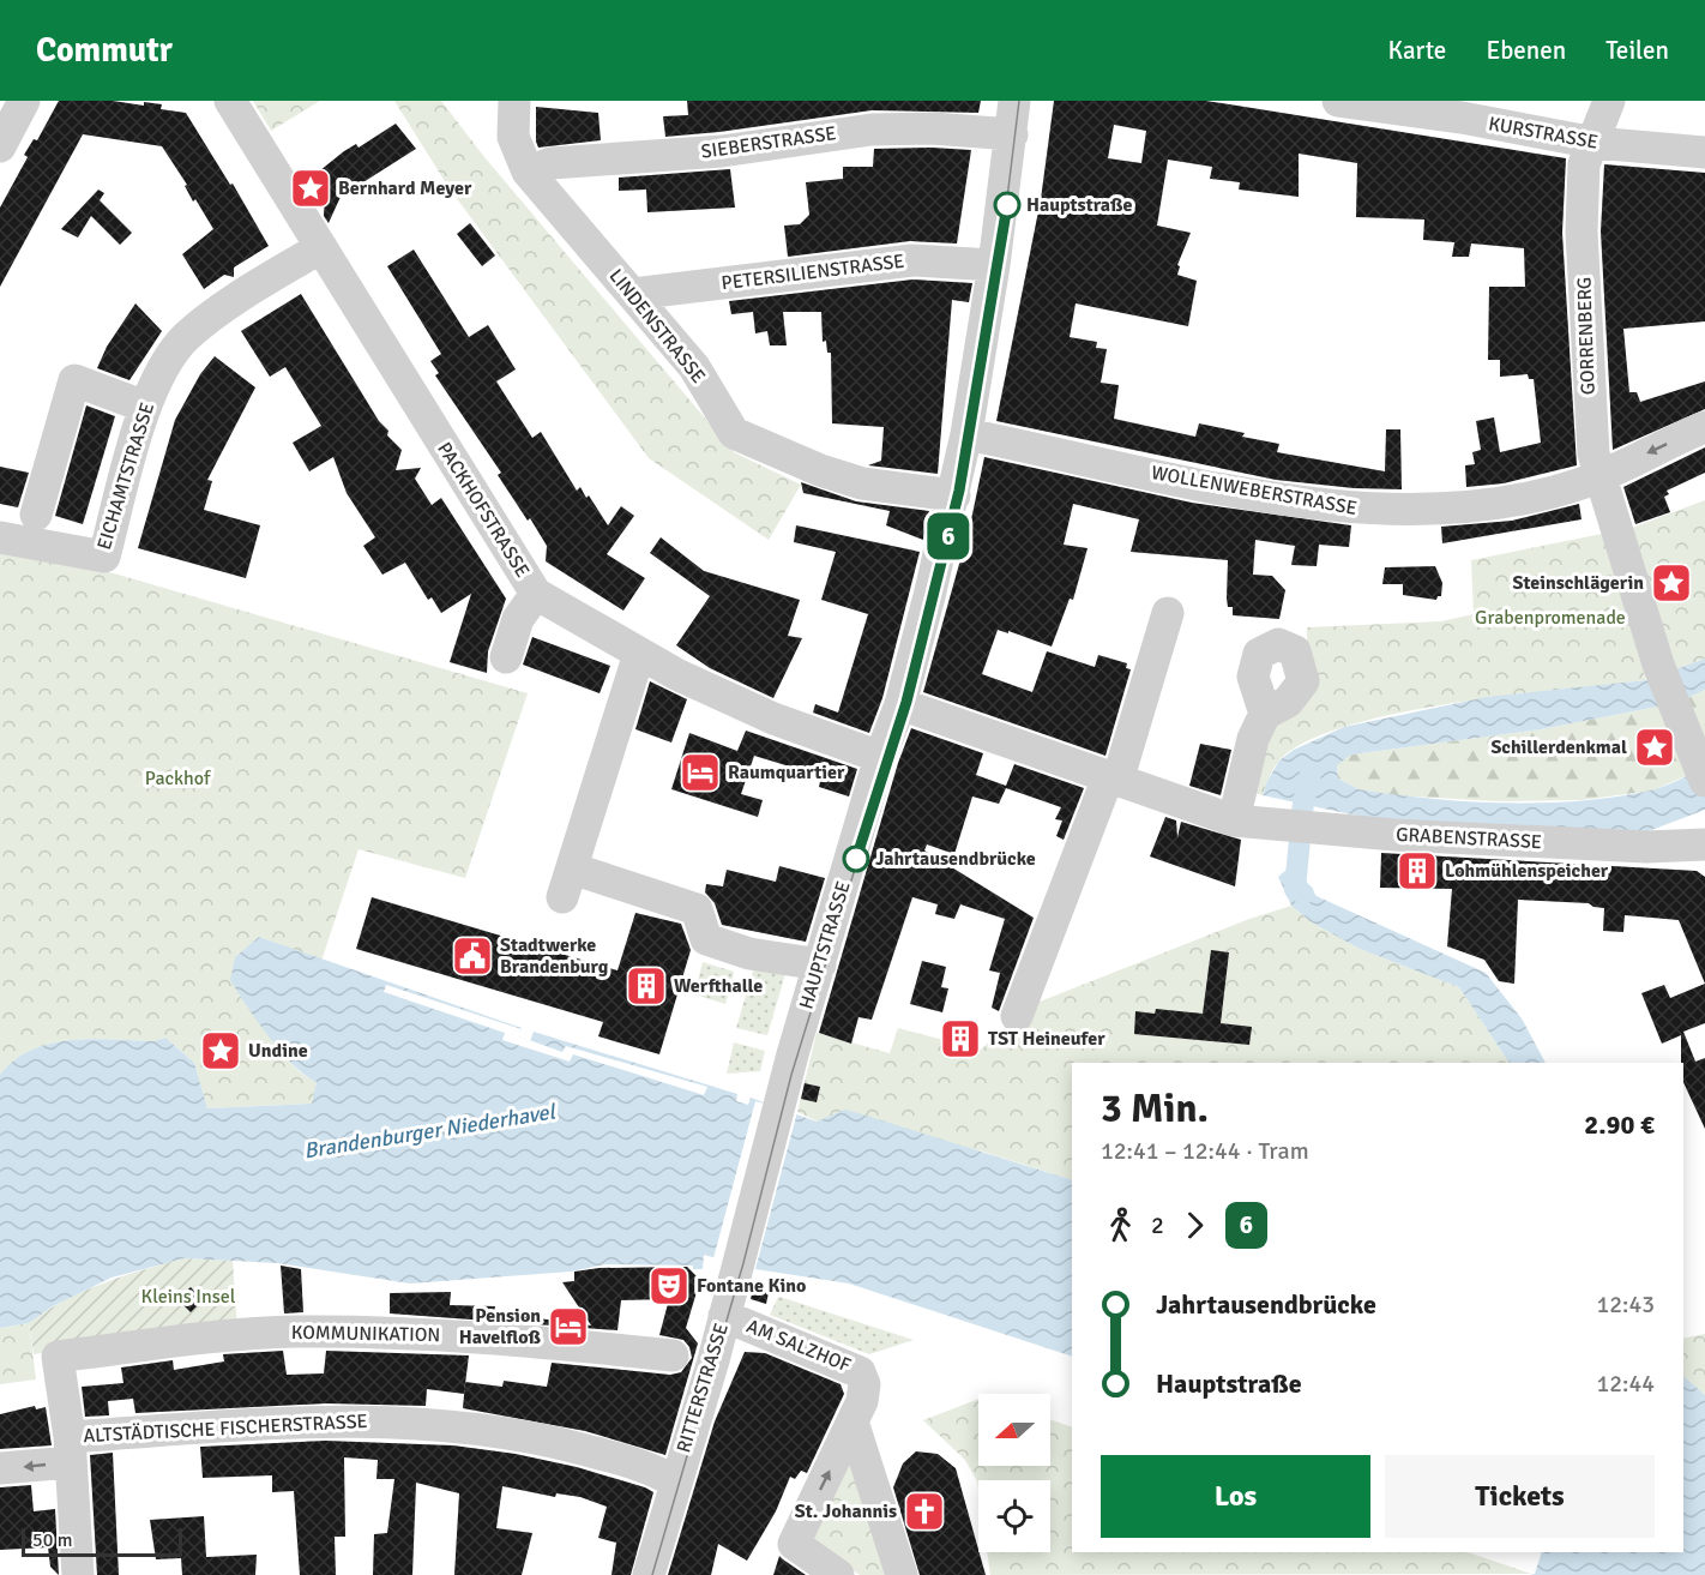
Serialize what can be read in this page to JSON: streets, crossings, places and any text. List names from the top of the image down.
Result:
{
  "streets": {
    "street": [
      "KURSTRASSE",
      "SIEBERSTRASSE",
      "PETERSILIENSTRASSE",
      "LINDENSTRASSE",
      "GORRENBERG",
      "EICHAMTSTRASSE",
      "WOLLENWEBERSTRASSE",
      "PACKHOFSTRASSE",
      "GRABENSTRASSE",
      "HAUPTSTRASSE",
      "KOMMUNIKATION",
      "AM SALZHOF",
      "RITTERSTRASSE",
      "ALTSTÄDTISCHE FISCHERSTRASSE"
    ]
  },
  "crossings": [
    ["KURSTRASSE", "GORRENBERG"],
    ["SIEBERSTRASSE", "LINDENSTRASSE"],
    ["SIEBERSTRASSE", "HAUPTSTRASSE"],
    ["PETERSILIENSTRASSE", "LINDENSTRASSE"],
    ["PETERSILIENSTRASSE", "HAUPTSTRASSE"],
    ["LINDENSTRASSE", "HAUPTSTRASSE"],
    ["GORRENBERG", "WOLLENWEBERSTRASSE"],
    ["EICHAMTSTRASSE", "PACKHOFSTRASSE"],
    ["WOLLENWEBERSTRASSE", "HAUPTSTRASSE"],
    ["PACKHOFSTRASSE", "HAUPTSTRASSE"],
    ["GRABENSTRASSE", "HAUPTSTRASSE"],
    ["HAUPTSTRASSE", "RITTERSTRASSE"],
    ["KOMMUNIKATION", "ALTSTÄDTISCHE FISCHERSTRASSE"],
    ["AM SALZHOF", "RITTERSTRASSE"],
    ["RITTERSTRASSE", "ALTSTÄDTISCHE FISCHERSTRASSE"]
  ],
  "water": ["Brandenburger Niederhavel"],
  "parks": ["Grabenpromenade", "Packhof", "Kleins Insel"],
  "places": {
    "place": [
      "Bernhard Meyer",
      "Steinschlägerin",
      "Schillerdenkmal",
      "Undine"
    ],
    "other": ["Hauptstraße", "Jahrtausendbrücke"],
    "hotel": ["Raumquartier", "Pension Havelfloß"],
    "building": ["Lohmühlenspeicher", "Werfthalle", "TST Heineufer"],
    "public building": ["Stadtwerke Brandenburg"],
    "theatre": ["Fontane Kino"],
    "church": ["St. Johannis"]
  },
  "lines": ["tram line 6"],
  "scale_bar": "50 m",
  "north": "left",
  "page": {
    "header": "Commutr",
    "nav": ["Karte", "Ebenen", "Teilen"],
    "on_map": "6",
    "heading": ["3 Min.", "12:41 – 12:44 · Tram", "2.90 €"],
    "legs": ["2", "6"],
    "list": [
      {
        "name": "Jahrtausendbrücke",
        "value": "12:43"
      },
      {
        "name": "Hauptstraße",
        "value": "12:44"
      }
    ],
    "buttons": ["Los", "Tickets"],
    "scale": "50 m"
  }
}
